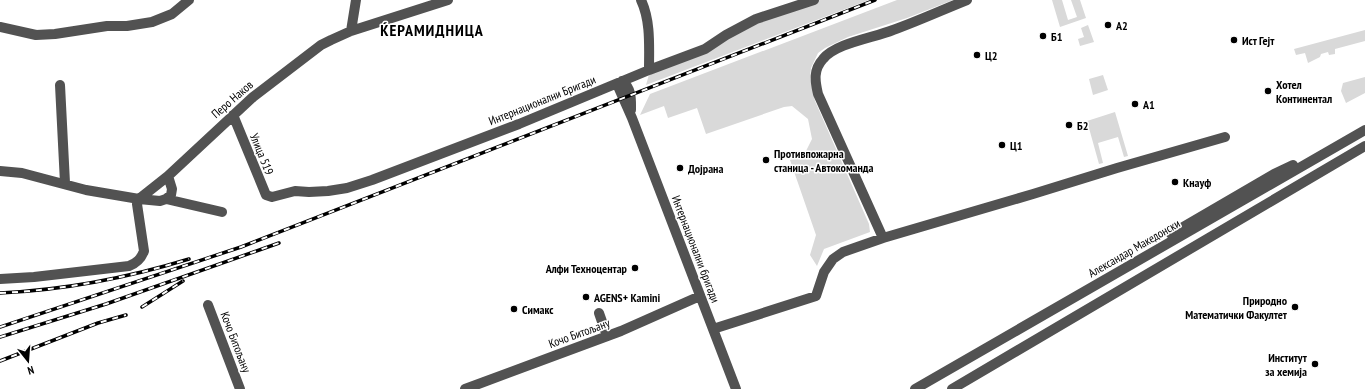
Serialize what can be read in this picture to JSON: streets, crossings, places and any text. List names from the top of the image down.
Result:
{
  "streets": {
    "street": [
      "Перо Наков",
      "Интернационални Бригади",
      "Улица 519",
      "Александар Македонски",
      "Интернационални бригади",
      "Кочо Битољану"
    ]
  },
  "crossings": [
    ["Перо Наков", "Улица 519"],
    ["Интернационални Бригади", "Улица 519"],
    ["Интернационални Бригади", "Интернационални бригади"],
    ["Интернационални бригади", "Кочо Битољану"]
  ],
  "districts": ["ЌЕРАМИДНИЦА"],
  "places": [
    "А2",
    "Б1",
    "Ист Гејт",
    "Ц2",
    "Хотел Континентал",
    "А1",
    "Б2",
    "Ц1",
    "Противпожарна станица - Автокоманда",
    "Дојрана",
    "Кнауф",
    "Алфи Техноцентар",
    "AGENS+ Kamini",
    "Природно Математички Факултет",
    "Симакс",
    "Институт за хемија"
  ],
  "north": "bottom"
}
